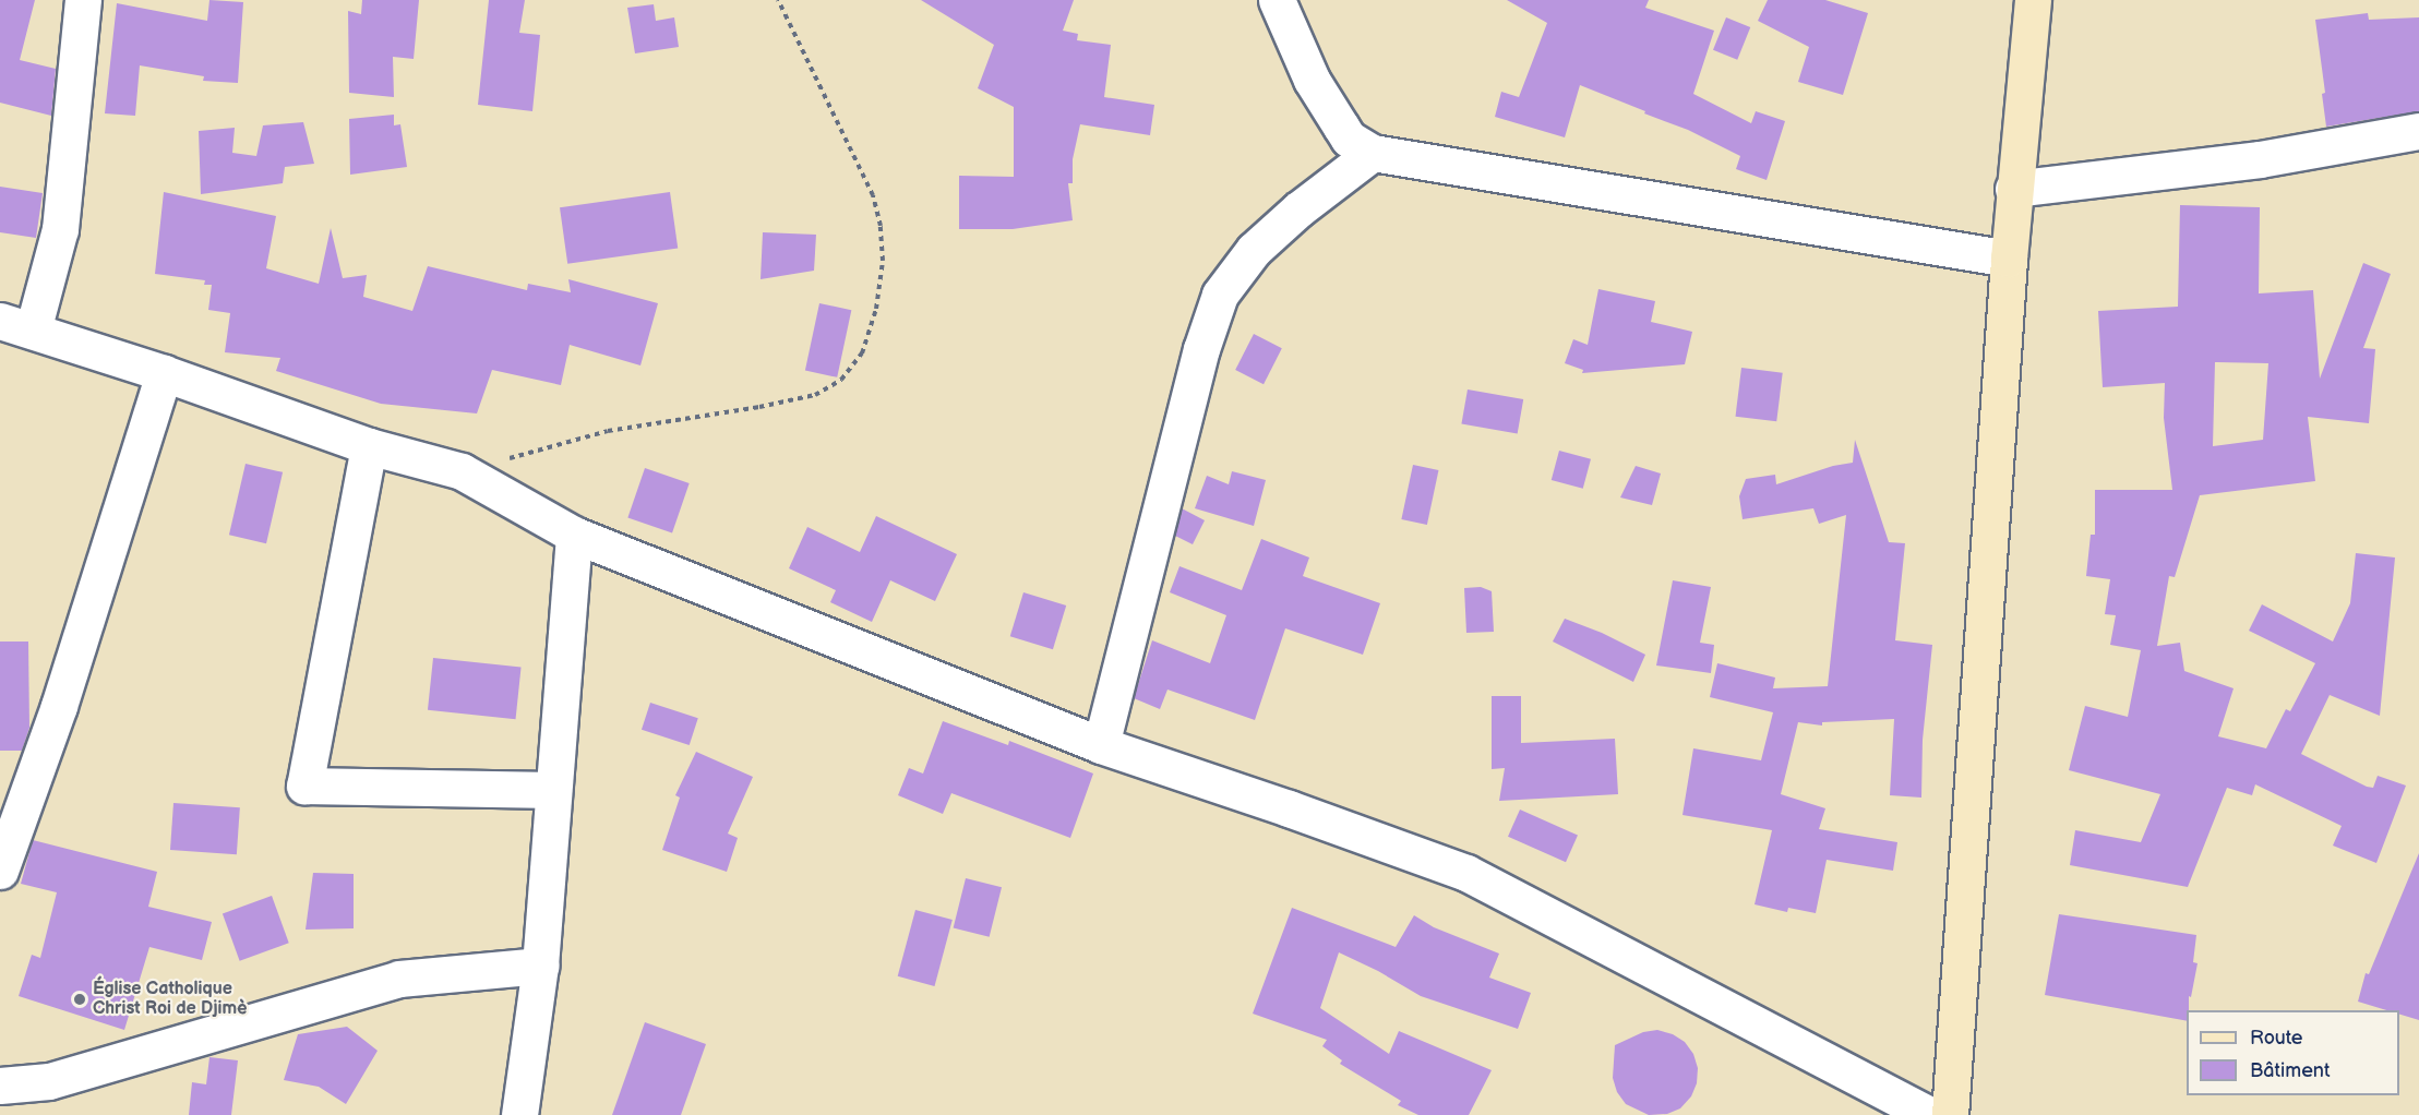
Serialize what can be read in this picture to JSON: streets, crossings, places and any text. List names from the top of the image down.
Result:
{
  "places": ["Église Catholique Christ Roi de Djimè"],
  "legend": ["Route", "Bâtiment"]
}
